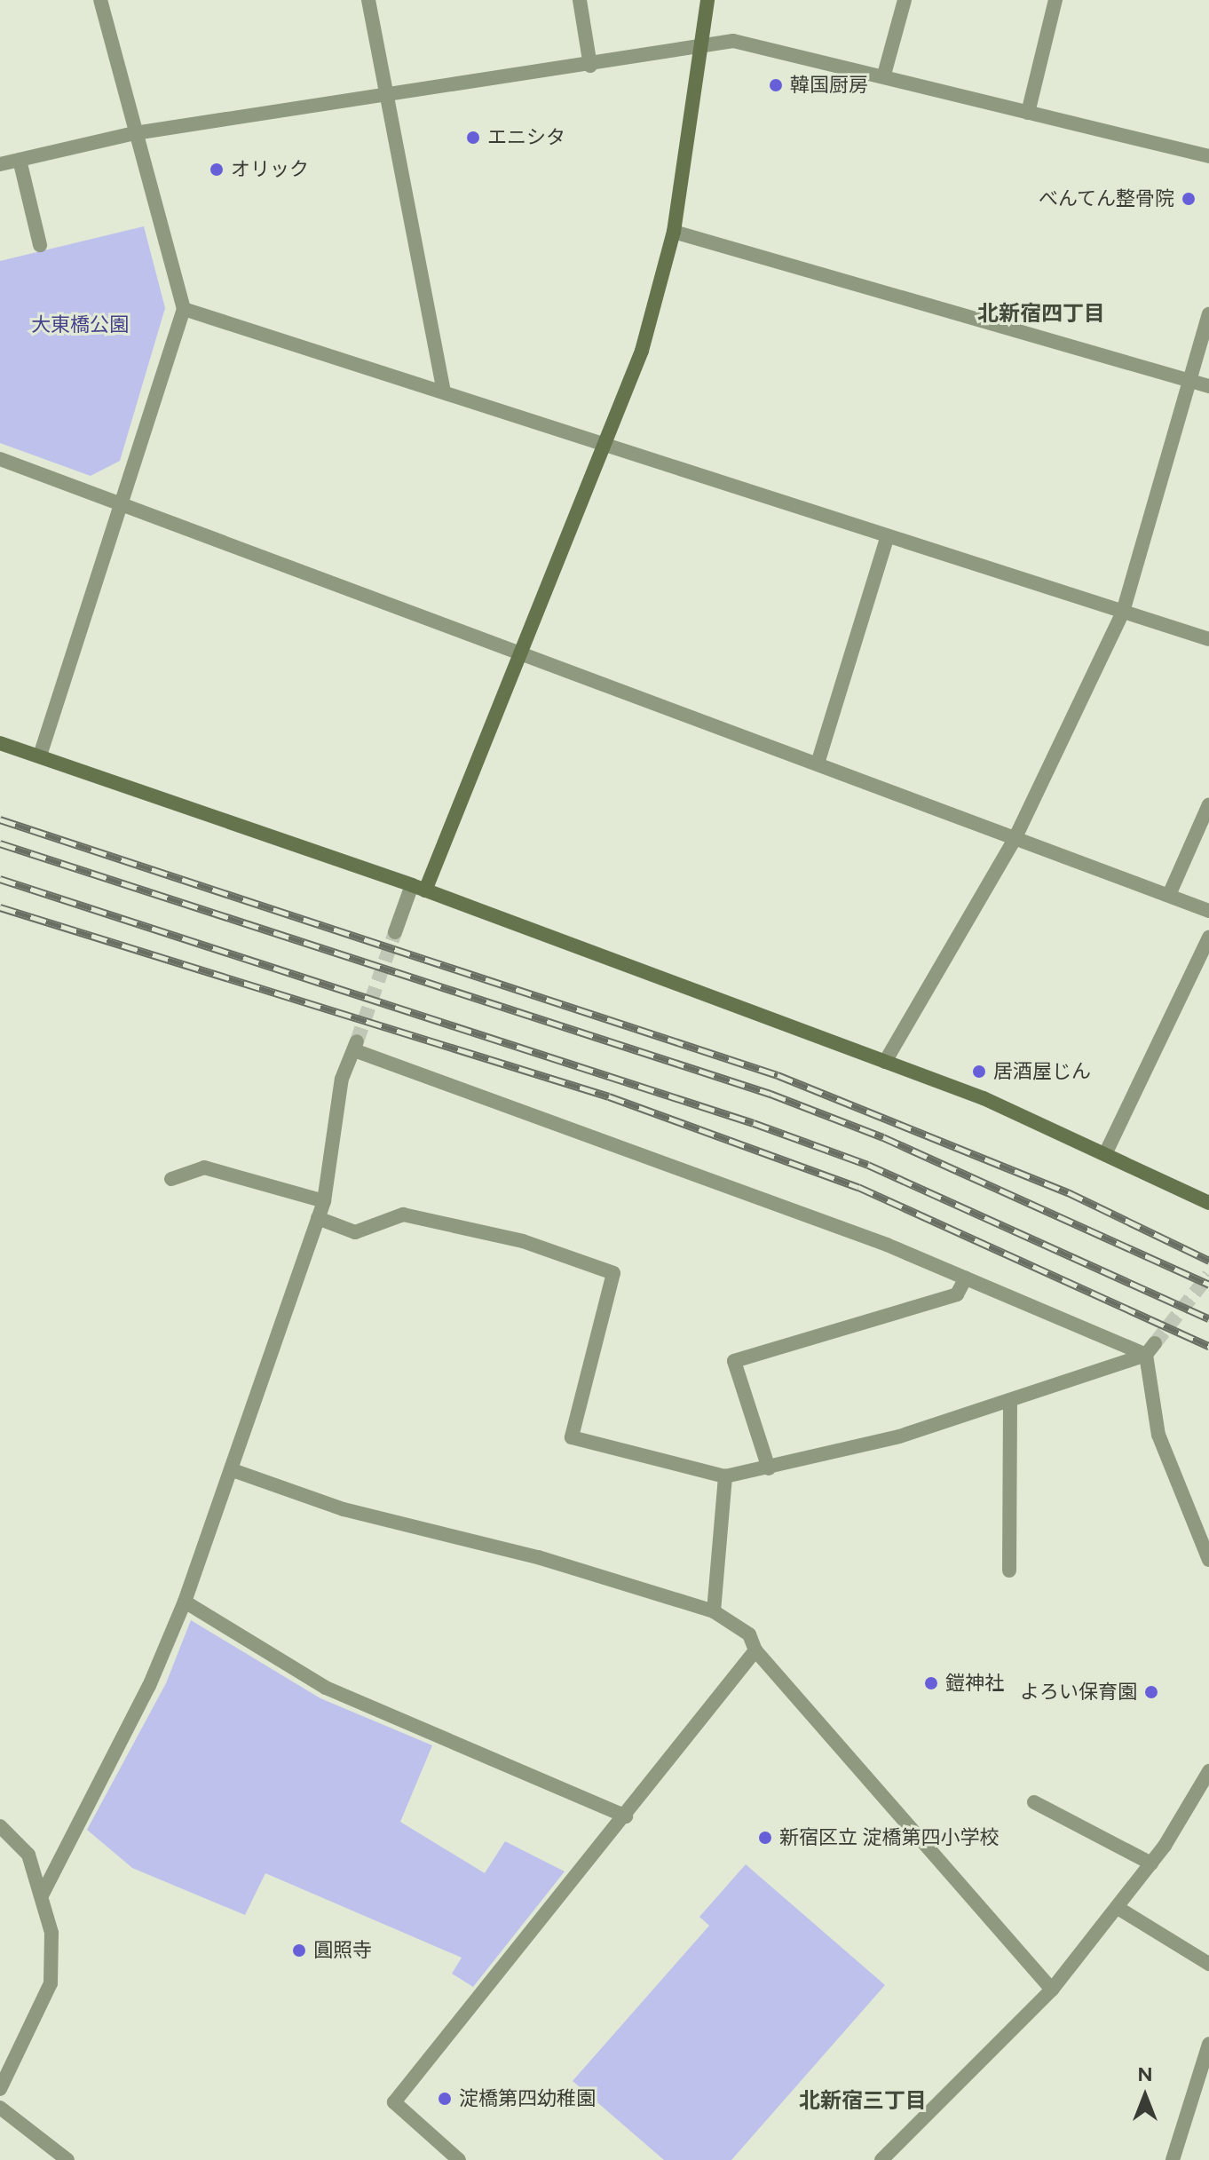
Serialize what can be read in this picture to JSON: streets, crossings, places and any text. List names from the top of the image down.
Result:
{
  "districts": ["北新宿四丁目", "北新宿三丁目"],
  "parks": ["大東橋公園"],
  "places": [
    "韓国厨房",
    "エニシタ",
    "オリック",
    "べんてん整骨院",
    "居酒屋じん",
    "鎧神社",
    "よろい保育園",
    "新宿区立 淀橋第四小学校",
    "圓照寺",
    "淀橋第四幼稚園"
  ],
  "north": "top"
}
